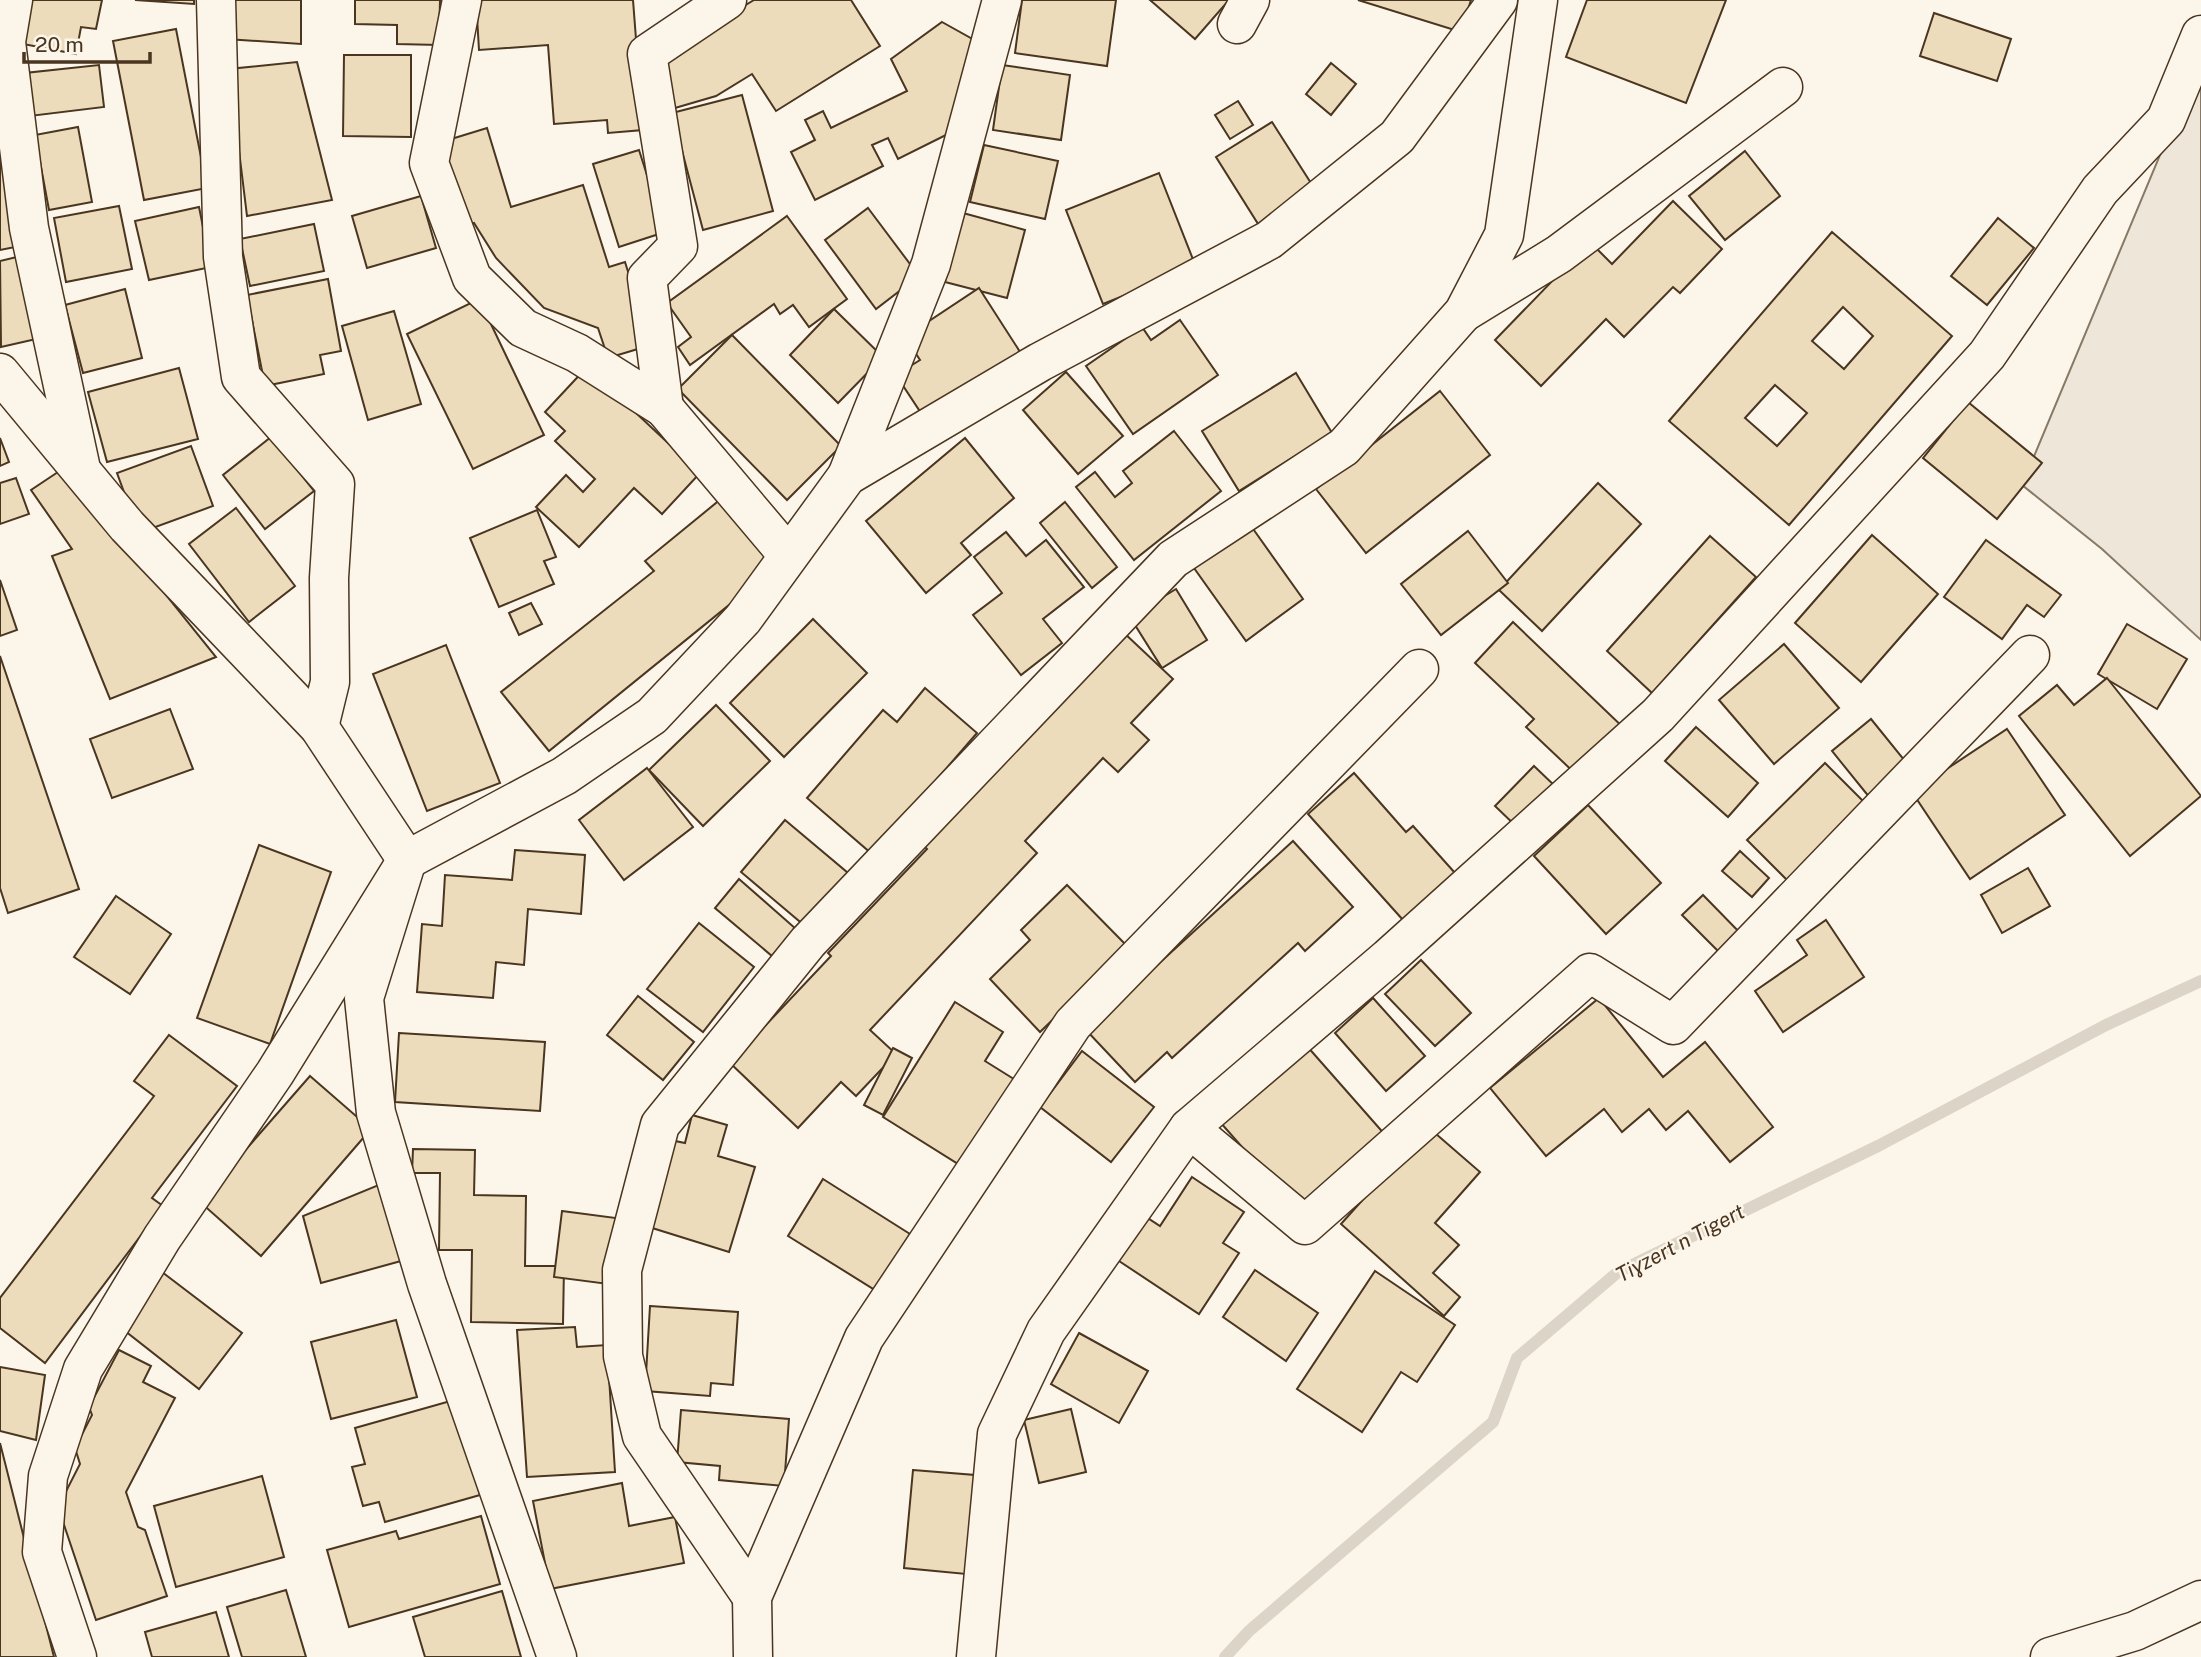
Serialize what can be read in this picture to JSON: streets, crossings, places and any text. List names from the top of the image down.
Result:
{
  "water": ["Tiɣzert n Tigert"],
  "scale_bar": "20 m"
}
